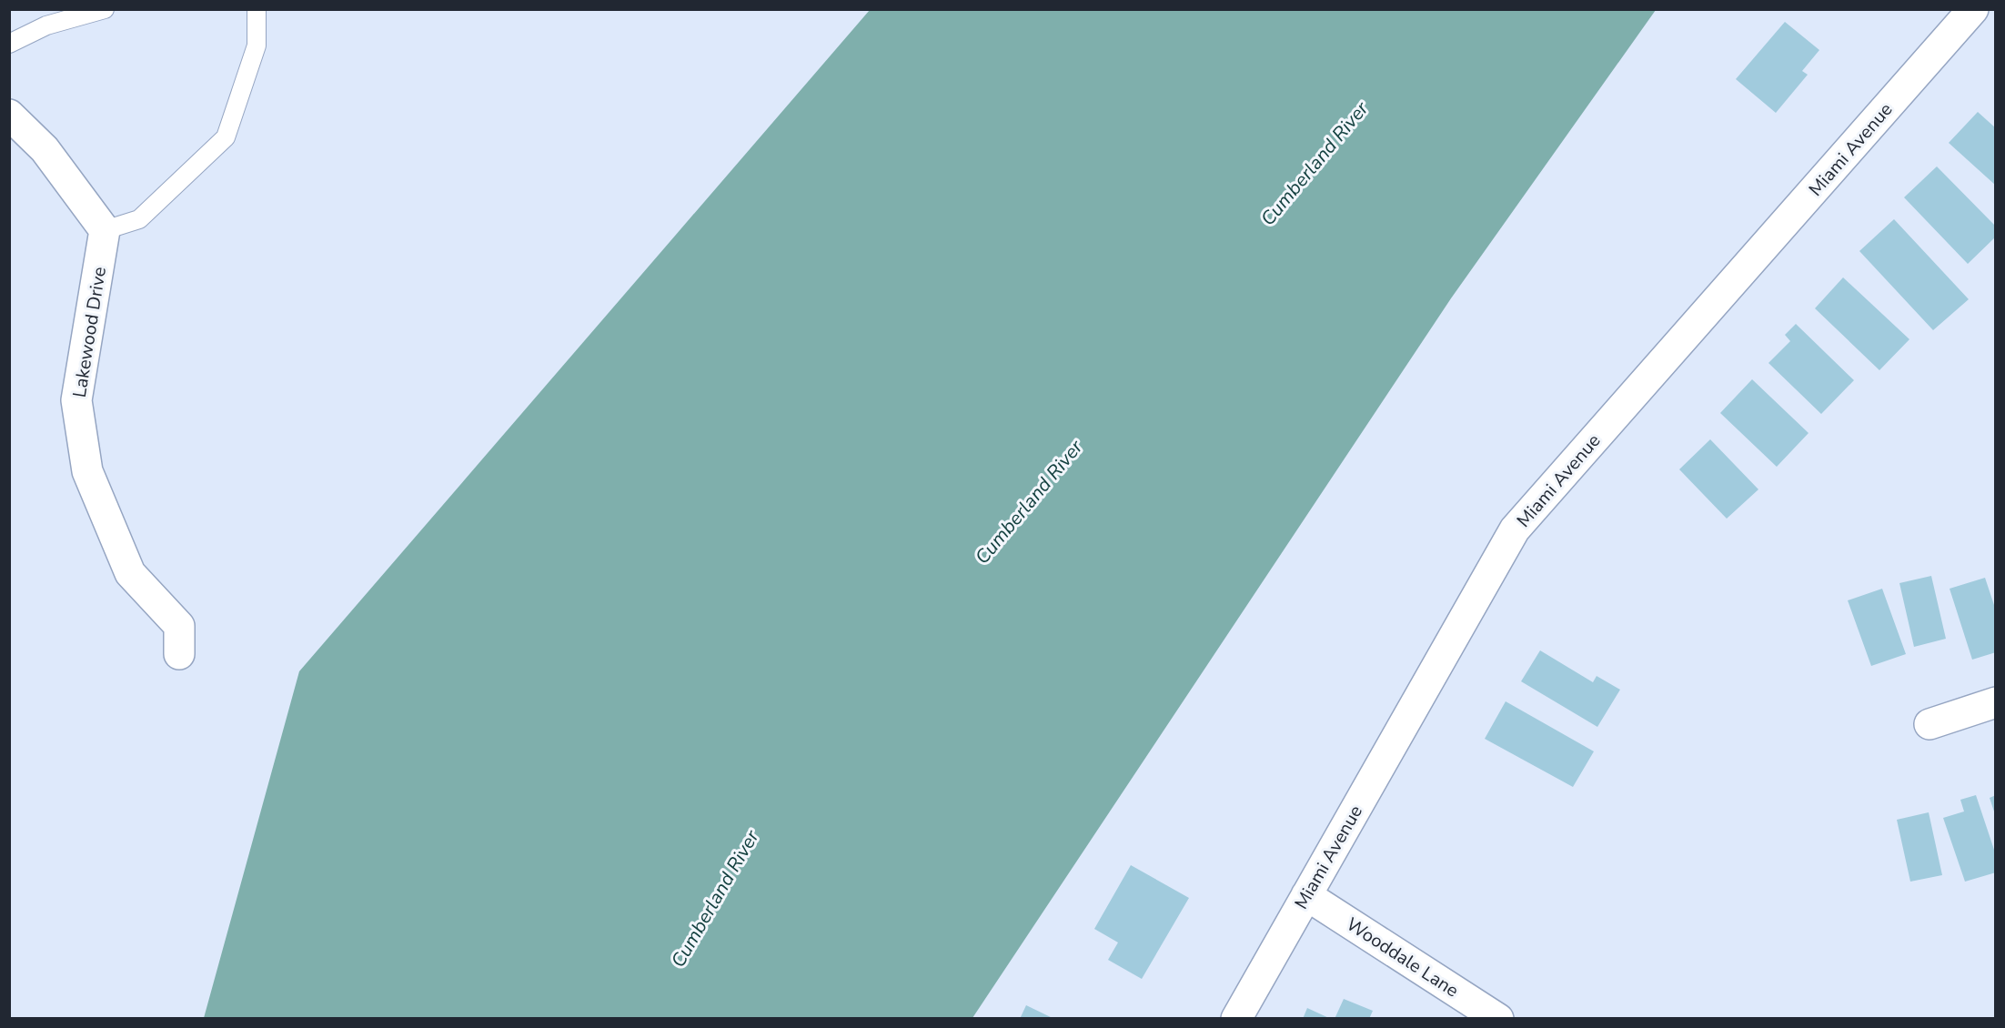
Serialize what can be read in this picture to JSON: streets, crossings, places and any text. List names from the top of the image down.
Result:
{
  "streets": {
    "street": ["Miami Avenue", "Lakewood Drive", "Wooddale Lane"]
  },
  "crossings": [
    ["Miami Avenue", "Wooddale Lane"]
  ],
  "water": ["Cumberland River"]
}
